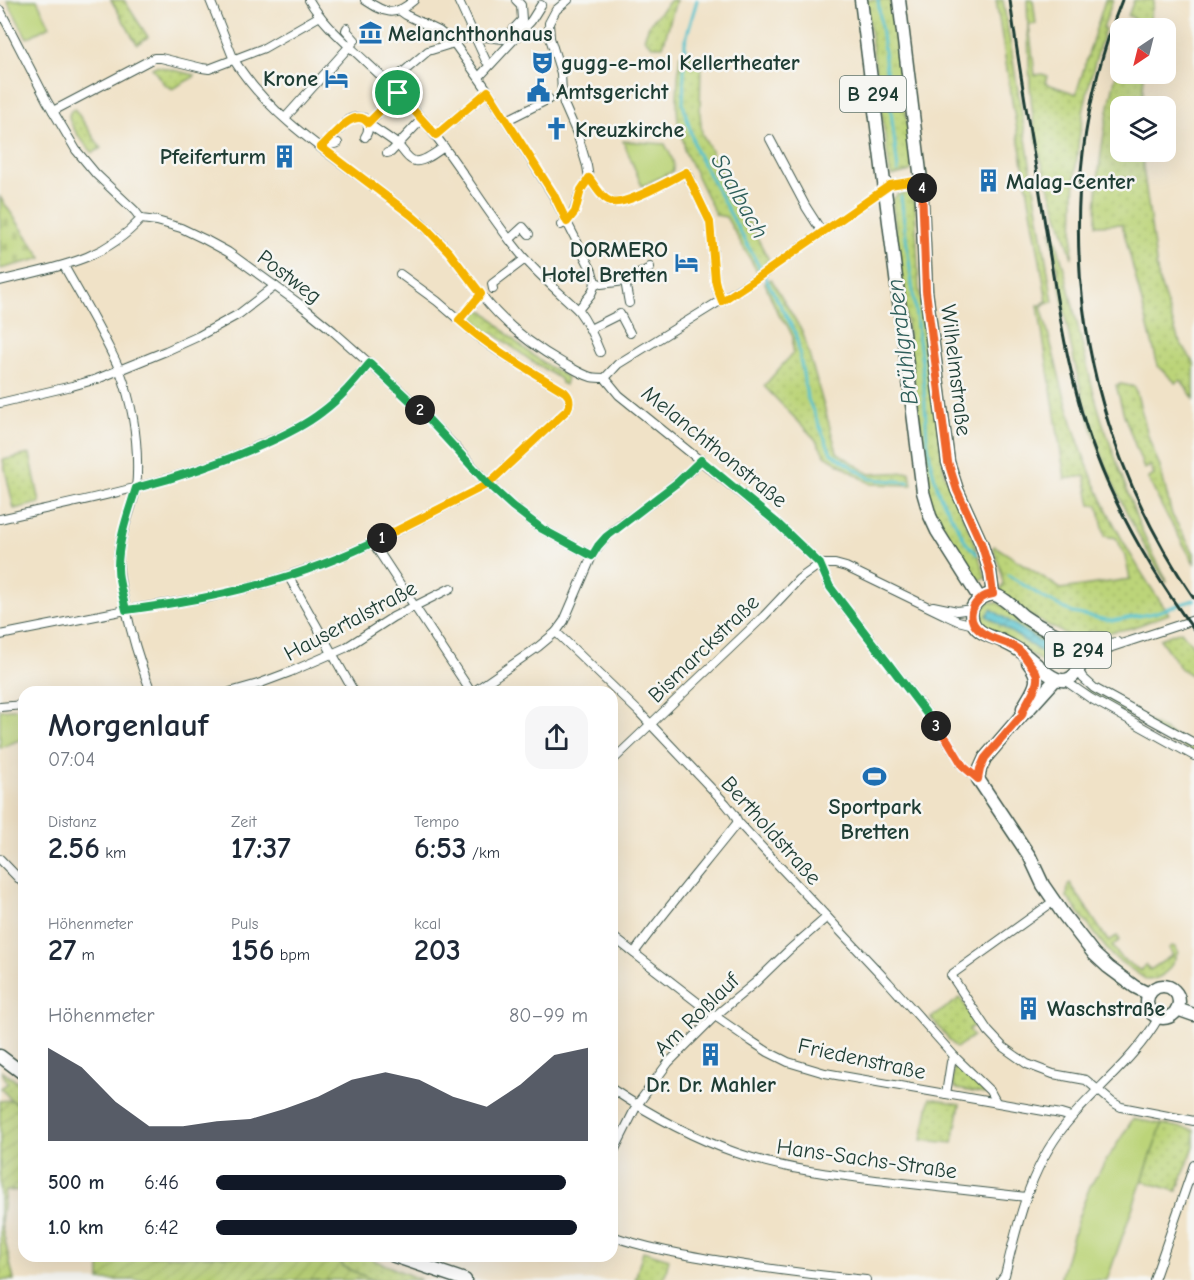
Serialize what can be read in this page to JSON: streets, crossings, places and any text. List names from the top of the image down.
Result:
{
  "streets": {
    "main road": ["B 294", "Wilhelmstraße", "Melanchthonstraße"],
    "street": [
      "Postweg",
      "Hausertalstraße",
      "Bismarckstraße",
      "Bertholdstraße",
      "Am Roßlauf",
      "Friedenstraße",
      "Hans-Sachs-Straße"
    ]
  },
  "crossings": [
    ["B 294", "Wilhelmstraße"],
    ["B 294", "Melanchthonstraße"],
    ["Melanchthonstraße", "Bismarckstraße"],
    ["Bismarckstraße", "Bertholdstraße"],
    ["Bertholdstraße", "Am Roßlauf"],
    ["Bertholdstraße", "Friedenstraße"],
    ["Am Roßlauf", "Friedenstraße"],
    ["Am Roßlauf", "Hans-Sachs-Straße"]
  ],
  "water": ["Saalbach", "Brühlgraben"],
  "places": {
    "museum": ["Melanchthonhaus"],
    "theatre": ["gugg-e-mol Kellertheater"],
    "hotel": ["Krone", "DORMERO Hotel Bretten"],
    "public building": ["Amtsgericht"],
    "church": ["Kreuzkirche"],
    "building": [
      "Pfeiferturm",
      "Malag-Center",
      "Waschstraße",
      "Dr. Dr. Mahler"
    ],
    "sports": ["Sportpark Bretten"]
  },
  "north": "bottom left",
  "page": {
    "pins": [
      "4",
      "2",
      "1",
      "3"
    ],
    "heading": ["Morgenlauf", "07:04"],
    "stats": [
      ["Distanz", "2.56 km"],
      ["Zeit", "17:37"],
      ["Tempo", "6:53 /km"],
      ["Höhenmeter", "27 m"],
      ["Puls", "156 bpm"],
      ["kcal", "203"]
    ],
    "chart": ["Höhenmeter", "80–99 m"],
    "list": [
      {
        "name": "500 m",
        "note": "6:46"
      },
      {
        "name": "1.0 km",
        "note": "6:42"
      }
    ]
  }
}
